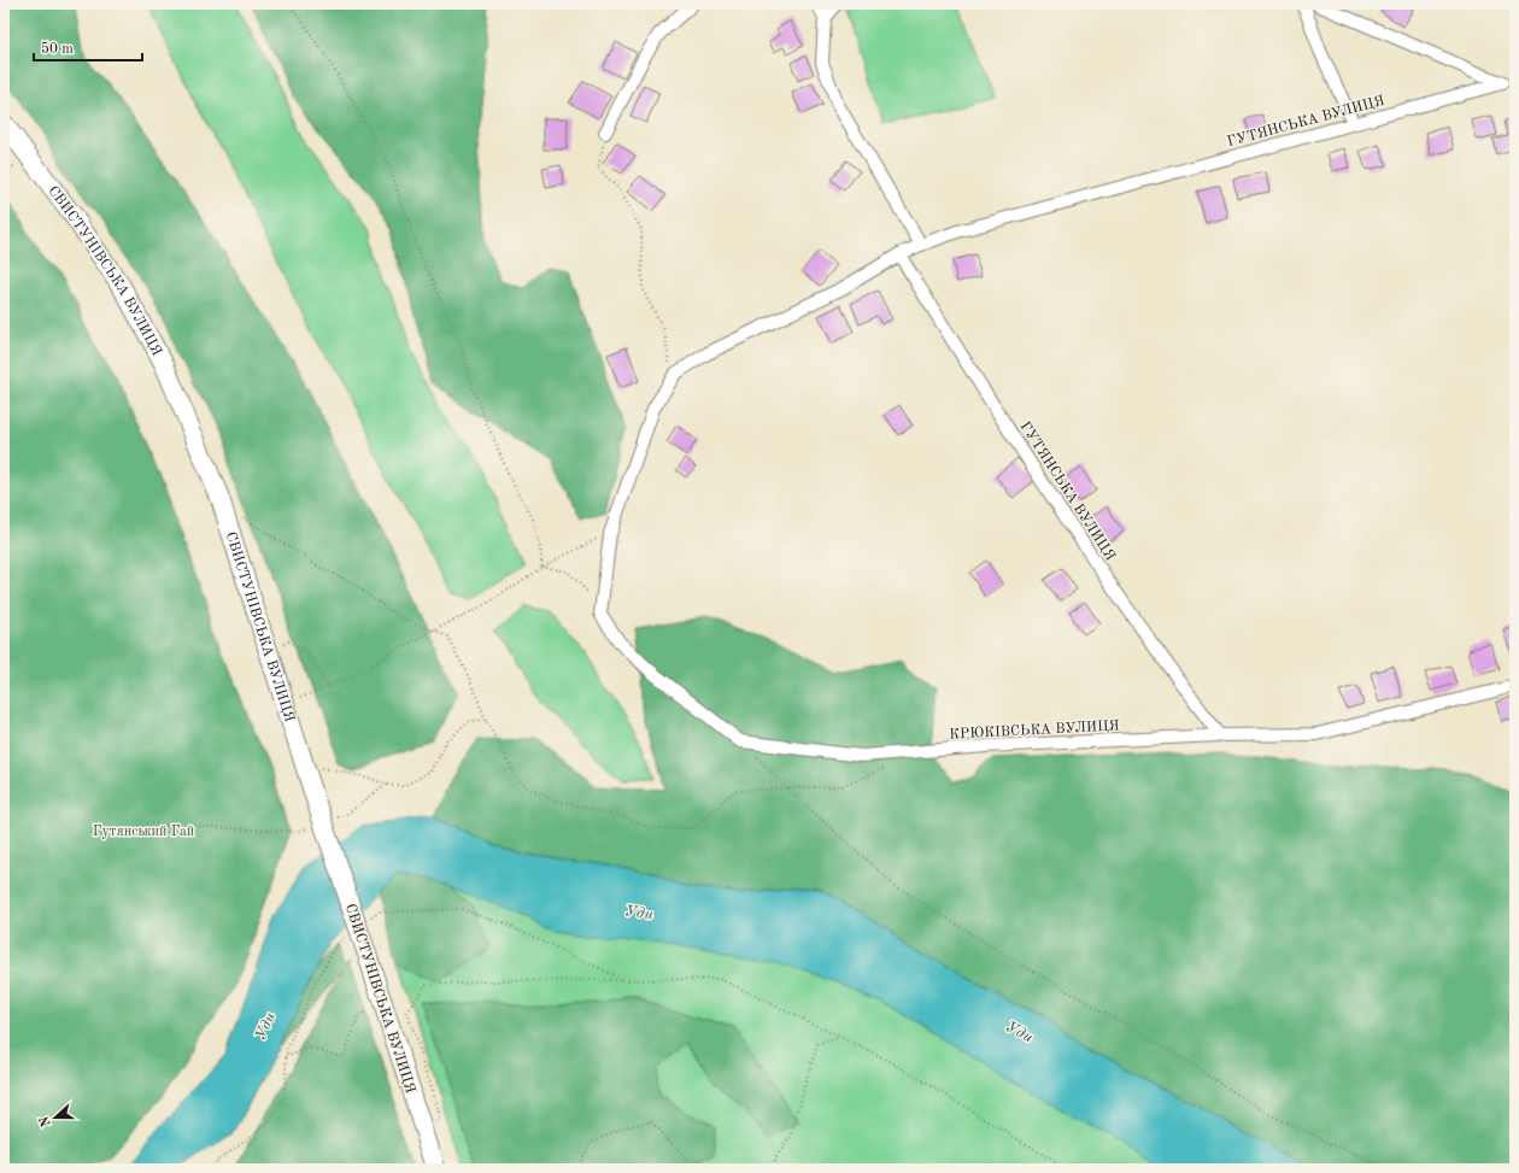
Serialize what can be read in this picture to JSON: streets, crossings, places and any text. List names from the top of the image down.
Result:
{
  "streets": {
    "main road": ["СВИСТУНІВСЬКА ВУЛИЦЯ"],
    "street": ["ГУТЯНСЬКА ВУЛИЦЯ", "КРЮКІВСЬКА ВУЛИЦЯ"]
  },
  "crossings": [
    ["ГУТЯНСЬКА ВУЛИЦЯ", "КРЮКІВСЬКА ВУЛИЦЯ"]
  ],
  "water": ["Уди"],
  "parks": ["Гутянський Гай"],
  "scale_bar": "50 m",
  "north": "left"
}
